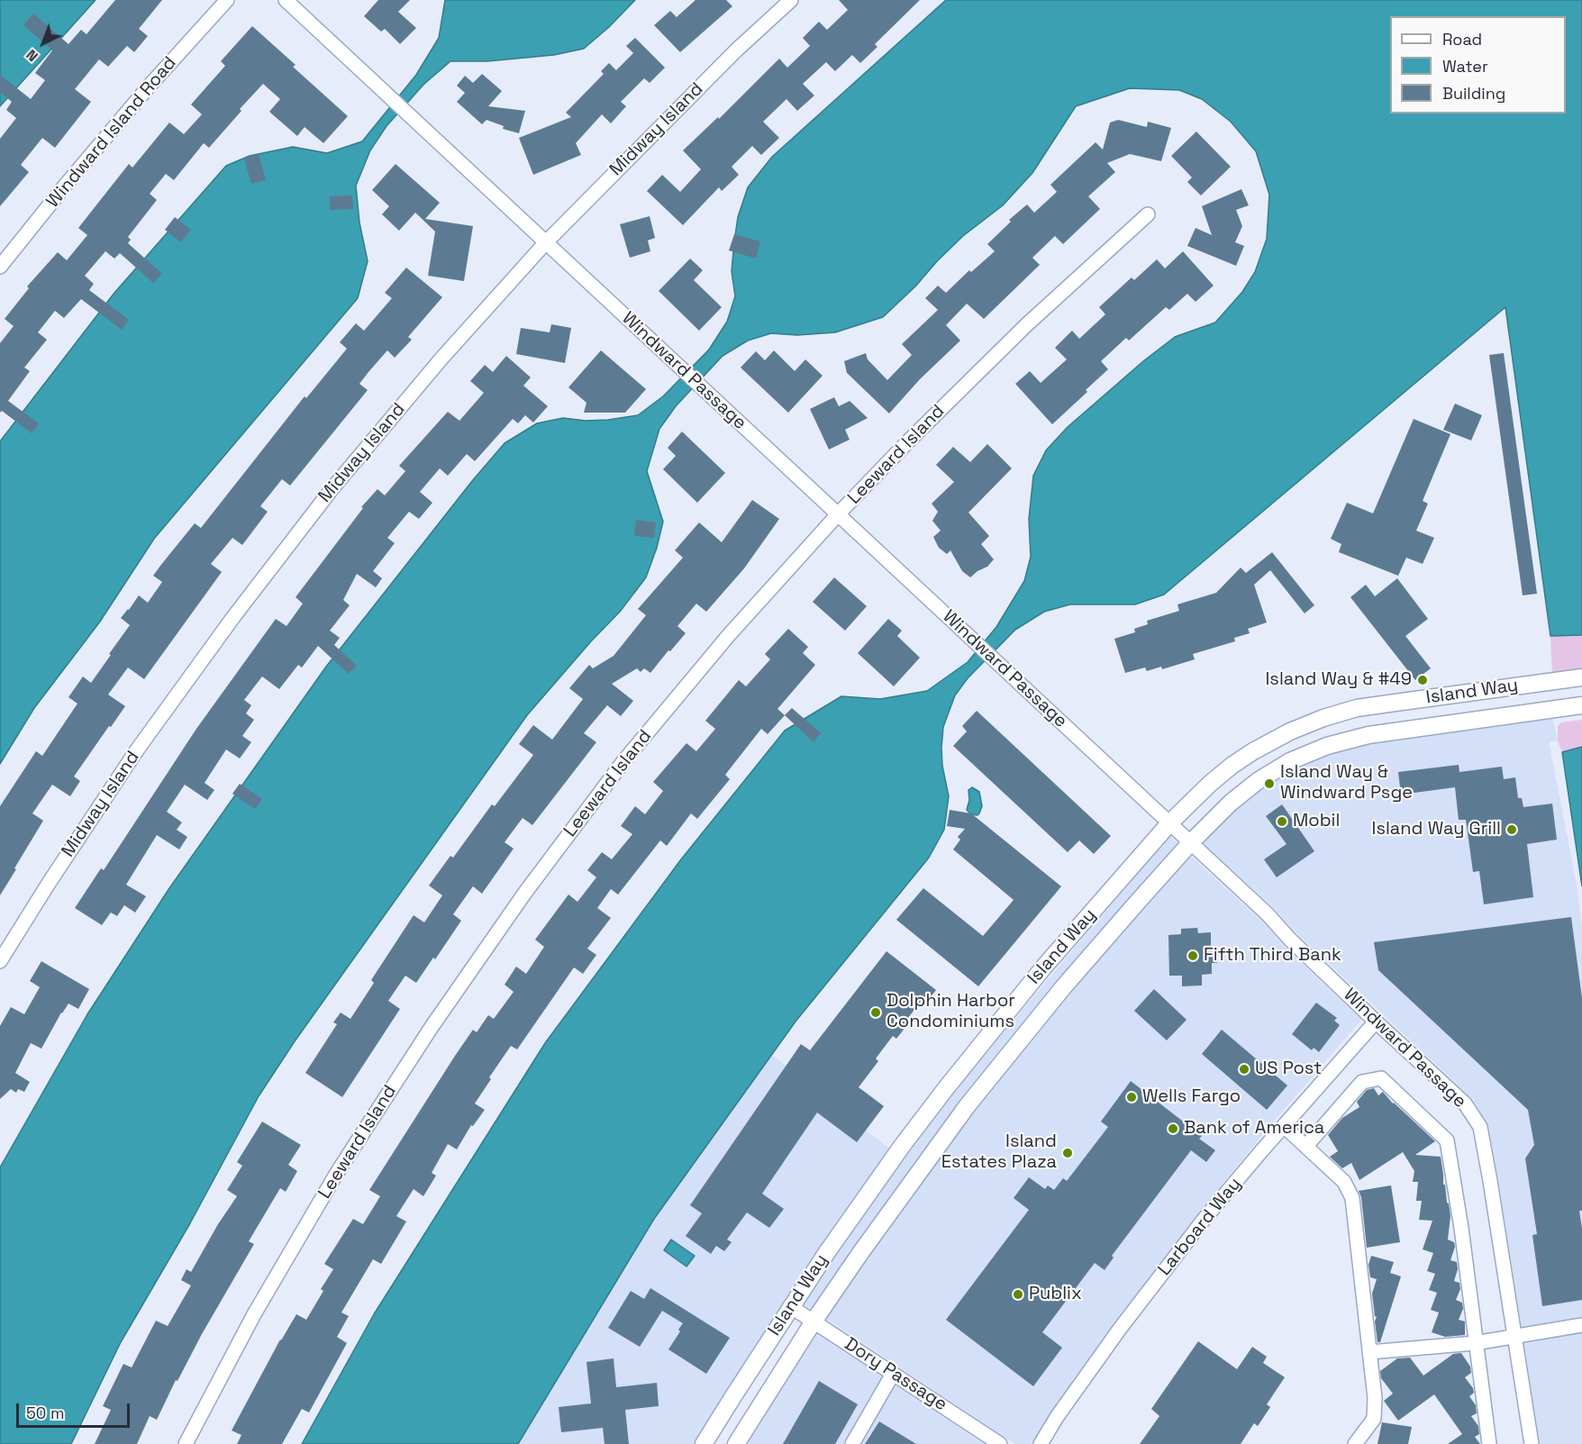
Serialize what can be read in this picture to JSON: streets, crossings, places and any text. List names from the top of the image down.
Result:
{
  "streets": {
    "street": [
      "Midway Island",
      "Windward Island Road",
      "Windward Passage",
      "Leeward Island",
      "Island Way",
      "Larboard Way",
      "Dory Passage"
    ]
  },
  "crossings": [
    ["Midway Island", "Windward Passage"],
    ["Windward Passage", "Leeward Island"],
    ["Windward Passage", "Island Way"],
    ["Windward Passage", "Larboard Way"],
    ["Island Way", "Dory Passage"]
  ],
  "places": [
    "Island Way & #49",
    "Island Way & Windward Psge",
    "Mobil",
    "Island Way Grill",
    "Fifth Third Bank",
    "Dolphin Harbor Condominiums",
    "US Post",
    "Wells Fargo",
    "Bank of America",
    "Island Estates Plaza",
    "Publix"
  ],
  "legend": ["Road", "Water", "Building"],
  "scale_bar": "50 m",
  "north": "bottom left"
}
